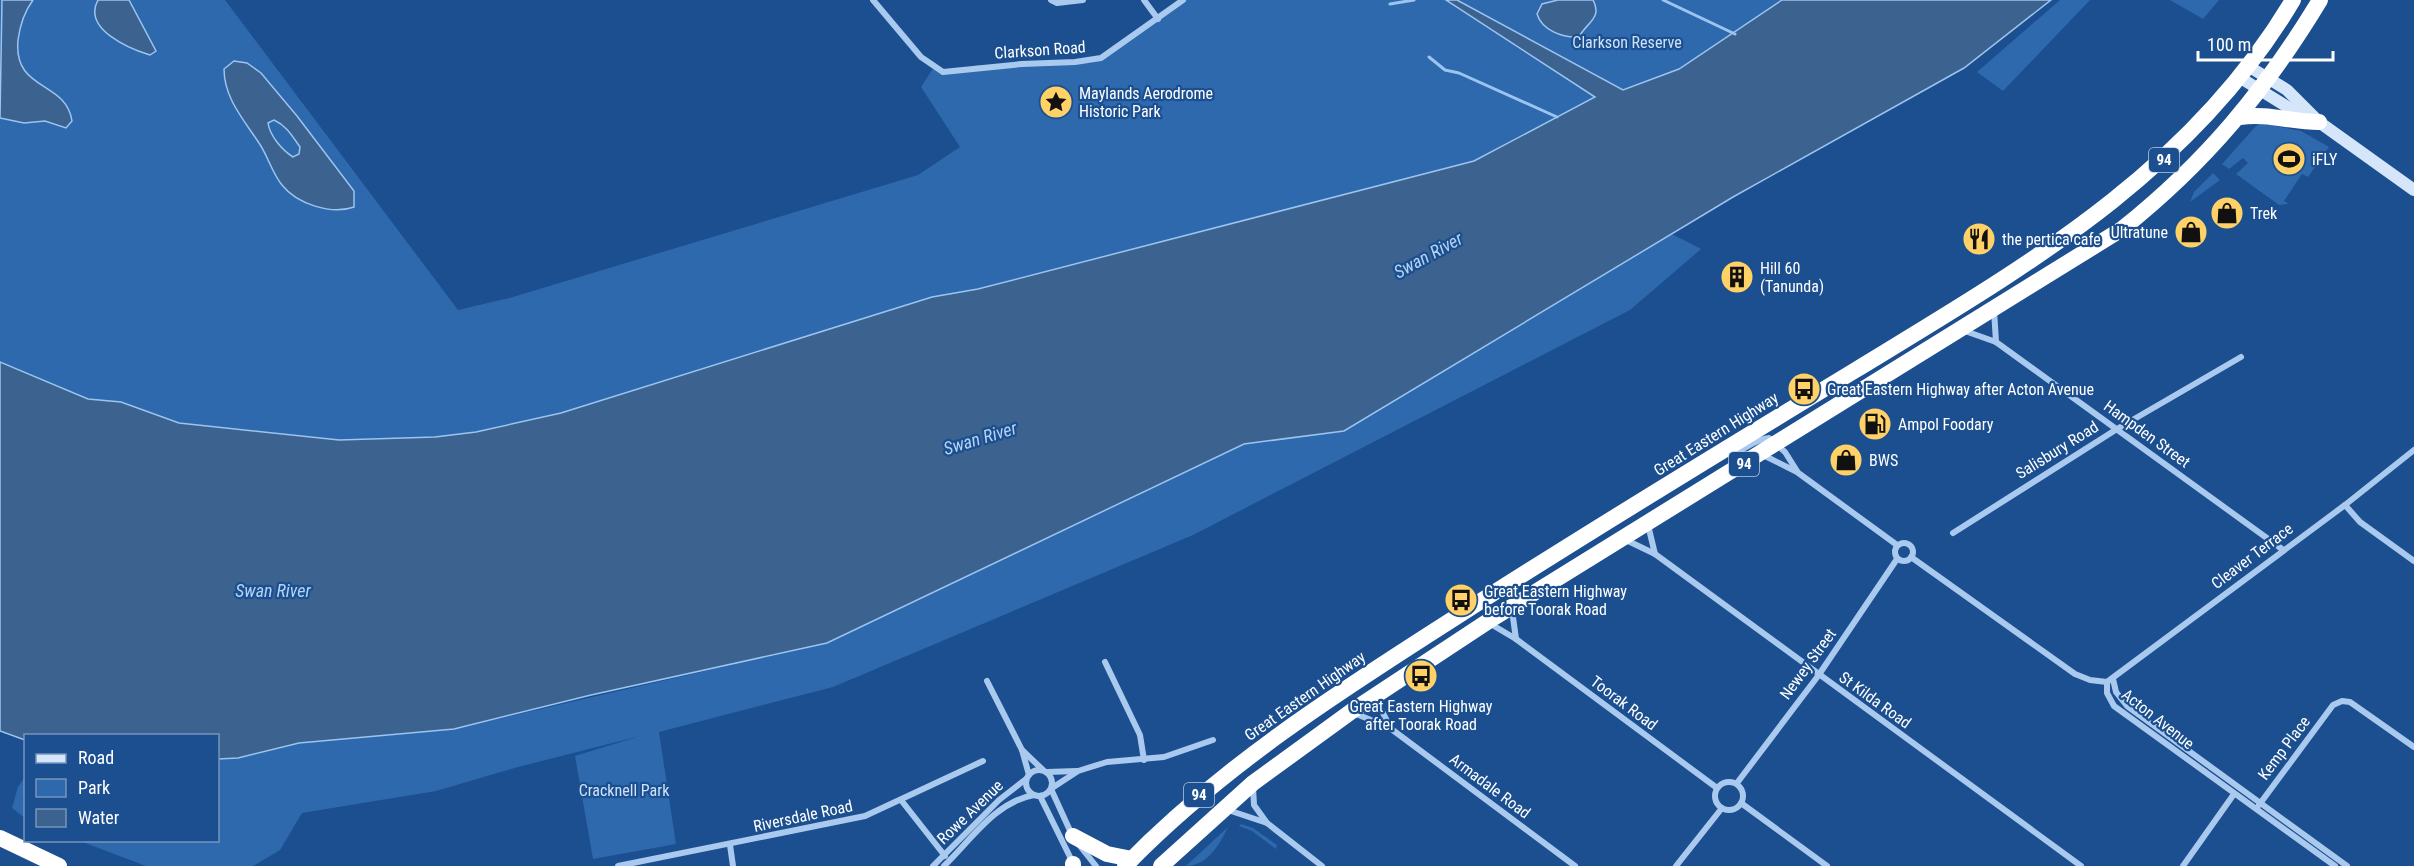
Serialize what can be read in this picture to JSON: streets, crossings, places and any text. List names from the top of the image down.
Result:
{
  "streets": {
    "highway": ["94", "Great Eastern Highway"],
    "street": [
      "Clarkson Road",
      "Hampden Street",
      "Salisbury Road",
      "Cleaver Terrace",
      "Newey Street",
      "St Kilda Road",
      "Toorak Road",
      "Acton Avenue",
      "Kemp Place",
      "Armadale Road",
      "Rowe Avenue",
      "Riversdale Road"
    ]
  },
  "crossings": [
    ["94", "Hampden Street"],
    ["94", "St Kilda Road"],
    ["94", "Toorak Road"],
    ["94", "Armadale Road"],
    ["Hampden Street", "Salisbury Road"],
    ["Hampden Street", "Cleaver Terrace"],
    ["Cleaver Terrace", "Acton Avenue"],
    ["Newey Street", "St Kilda Road"],
    ["Newey Street", "Toorak Road"],
    ["Newey Street", "Acton Avenue"],
    ["Acton Avenue", "Kemp Place"]
  ],
  "water": ["Swan River"],
  "parks": ["Clarkson Reserve", "Cracknell Park"],
  "places": {
    "place": ["Maylands Aerodrome Historic Park"],
    "sports": ["iFLY"],
    "shop": ["Trek", "Ultratune", "BWS"],
    "restaurant": ["the pertica cafe"],
    "building": ["Hill 60 (Tanunda)"],
    "bus stop": ["Great Eastern Highway after Acton Avenue", "Great Eastern Highway before Toorak Road", "Great Eastern Highway after Toorak Road"],
    "fuel station": ["Ampol Foodary"]
  },
  "legend": ["Road", "Park", "Water"],
  "scale_bar": "100 m"
}
